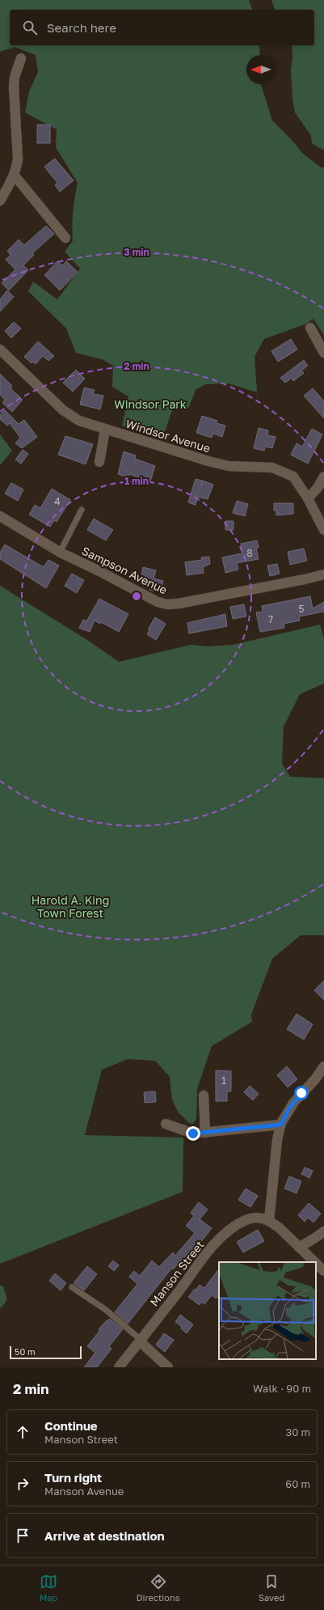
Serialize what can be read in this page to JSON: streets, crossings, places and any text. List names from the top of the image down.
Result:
{
  "streets": {
    "street": ["Windsor Avenue", "Sampson Avenue", "Manson Street"]
  },
  "parks": ["Windsor Park", "Harold A. King Town Forest"],
  "house_numbers": [
    "4",
    "8",
    "5",
    "7",
    "1"
  ],
  "scale_bar": "50 m",
  "north": "left",
  "page": {
    "search": "Search here",
    "scale": "50 m",
    "heading": ["2 min", "Walk · 90 m"],
    "list": [
      ["Continue", "Manson Street", "30 m"],
      ["Turn right", "Manson Avenue", "60 m"],
      "Arrive at destination"
    ],
    "nav": ["Map", "Directions", "Saved"]
  },
  "rings": ["3 min", "2 min", "1 min"]
}
